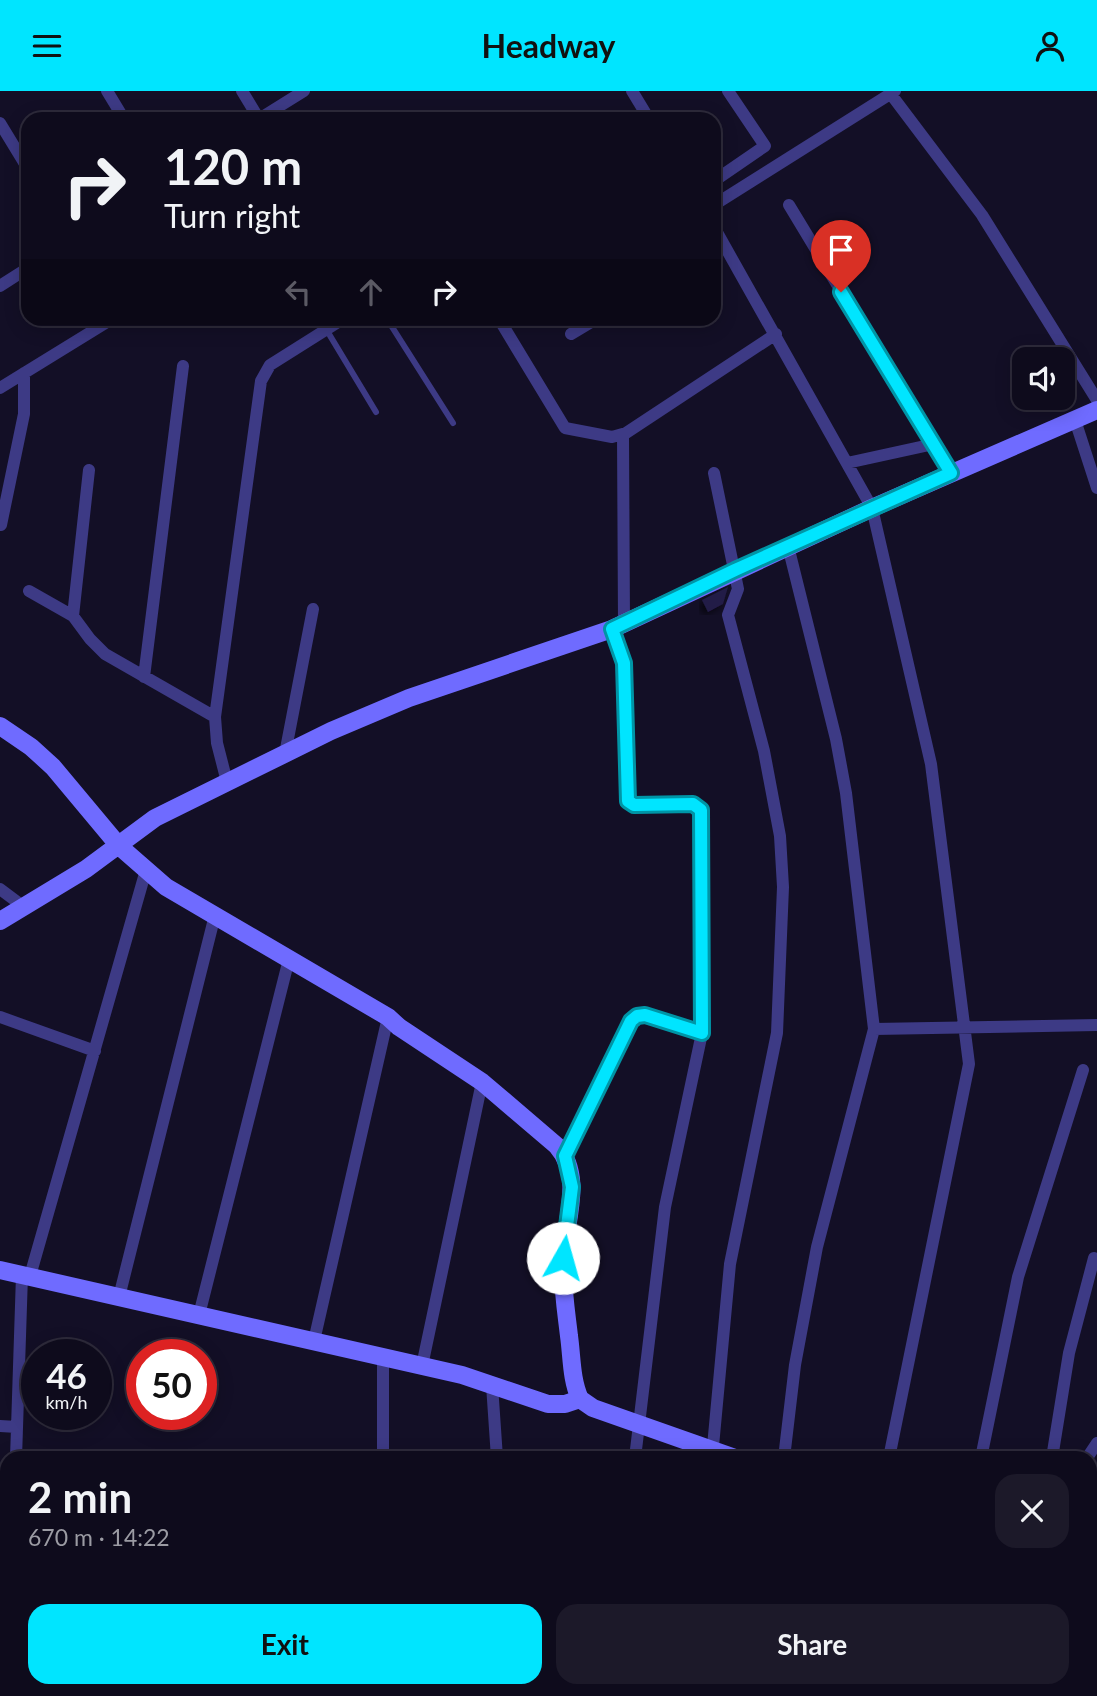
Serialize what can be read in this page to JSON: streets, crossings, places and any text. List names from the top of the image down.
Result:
{
  "page": {
    "header": "Headway",
    "turn": ["120 m", "Turn right"],
    "speed": "46 km/h",
    "limit": "50",
    "heading": ["2 min", "670 m · 14:22"],
    "buttons": ["Exit", "Share"]
  }
}
